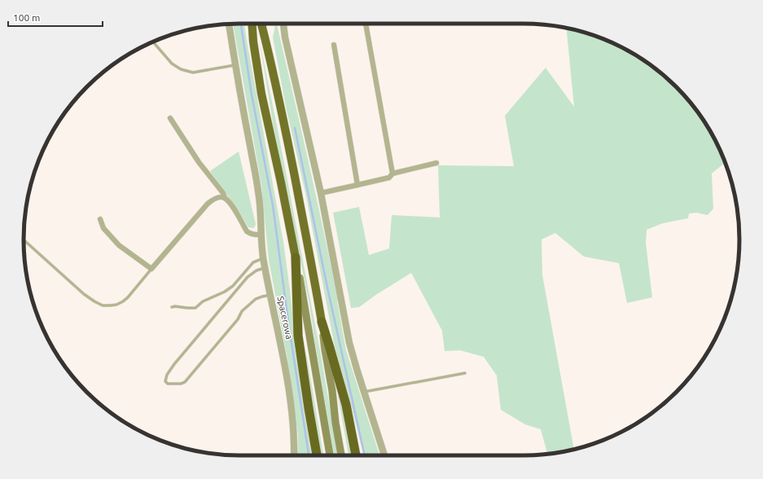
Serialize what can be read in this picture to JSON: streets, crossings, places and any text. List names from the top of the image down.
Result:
{
  "streets": {
    "street": ["Spacerowa"]
  },
  "scale_bar": "100 m"
}
